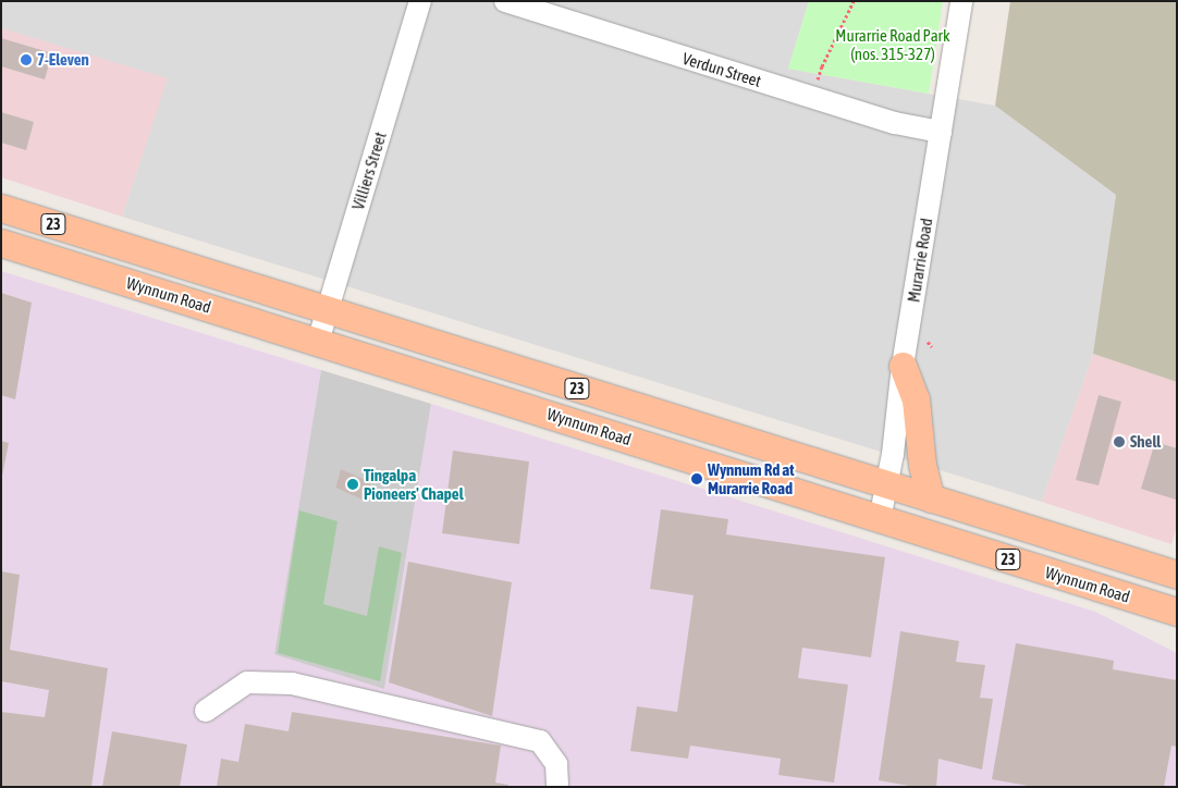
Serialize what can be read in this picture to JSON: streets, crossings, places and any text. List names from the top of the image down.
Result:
{
  "streets": {
    "main road": ["23", "Wynnum Road"],
    "street": ["Verdun Street", "Villiers Street", "Murarrie Road"]
  },
  "crossings": [
    ["Verdun Street", "Murarrie Road"],
    ["Villiers Street", "Wynnum Road"],
    ["Murarrie Road", "Wynnum Road"]
  ],
  "parks": ["Murarrie Road Park (nos. 315-327)"],
  "places": [
    "7-Eleven",
    "Shell",
    "Wynnum Rd at Murarrie Road",
    "Tingalpa Pioneers' Chapel"
  ]
}
